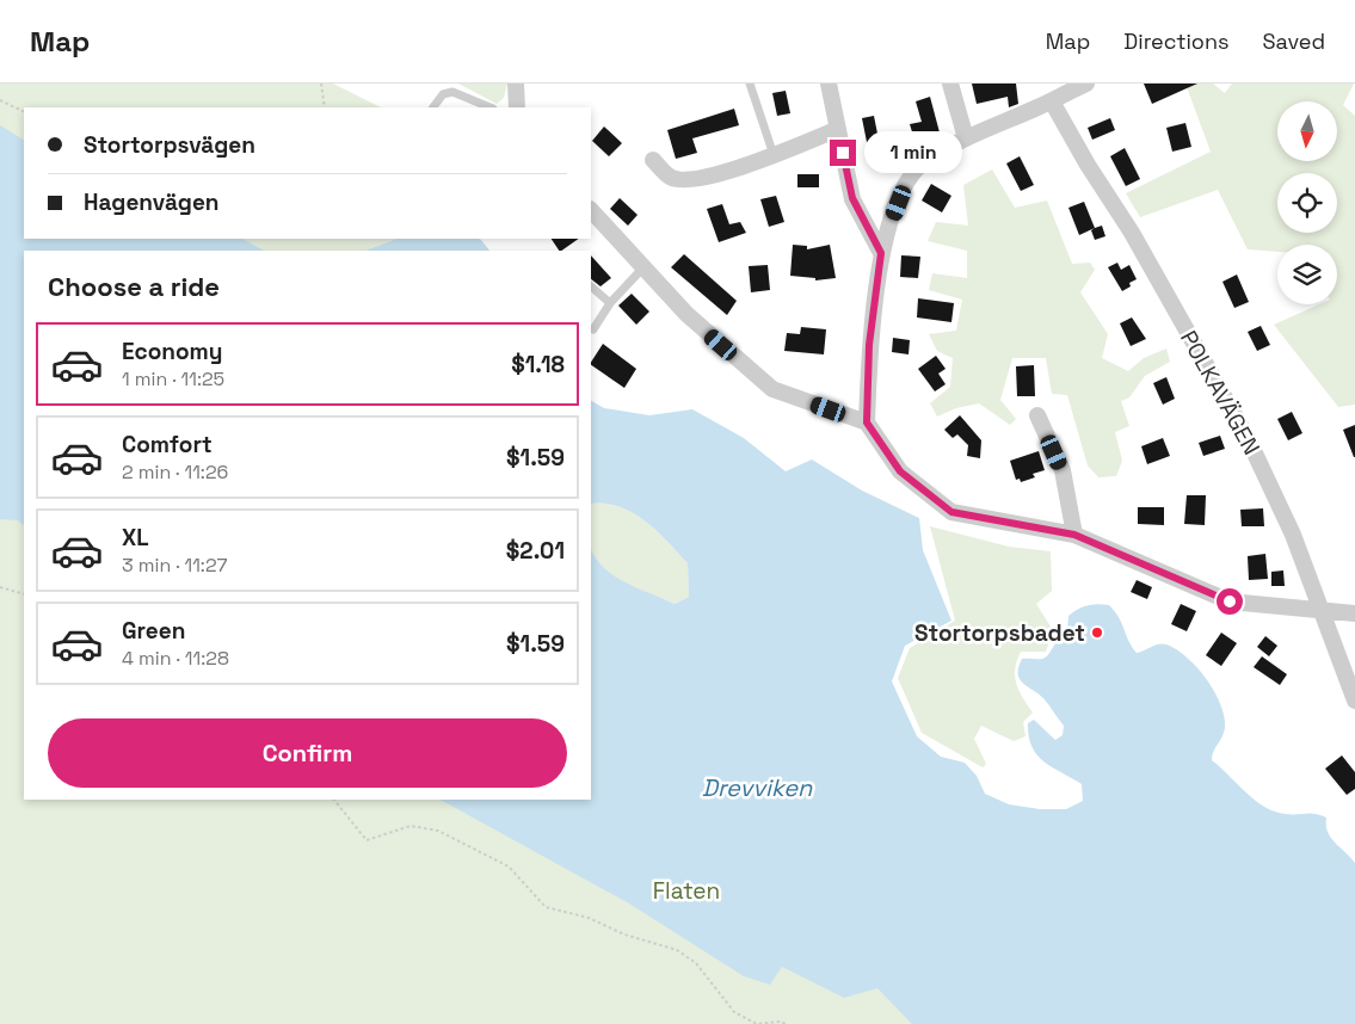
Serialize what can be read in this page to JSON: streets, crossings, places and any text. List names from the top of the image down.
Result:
{
  "streets": {
    "street": ["POLKAVÄGEN"]
  },
  "water": ["Drevviken"],
  "parks": ["Flaten"],
  "places": ["Stortorpsbadet"],
  "north": "bottom",
  "page": {
    "header": "Map",
    "nav": ["Map", "Directions", "Saved"],
    "banner": ["Stortorpsvägen", "Hagenvägen"],
    "bubble": "1 min",
    "heading": "Choose a ride",
    "list": [
      {
        "name": "Economy",
        "note": "1 min · 11:25",
        "value": "$1.18"
      },
      {
        "name": "Comfort",
        "note": "2 min · 11:26",
        "value": "$1.59"
      },
      {
        "name": "XL",
        "note": "3 min · 11:27",
        "value": "$2.01"
      },
      {
        "name": "Green",
        "note": "4 min · 11:28",
        "value": "$1.59"
      }
    ],
    "buttons": "Confirm"
  }
}
